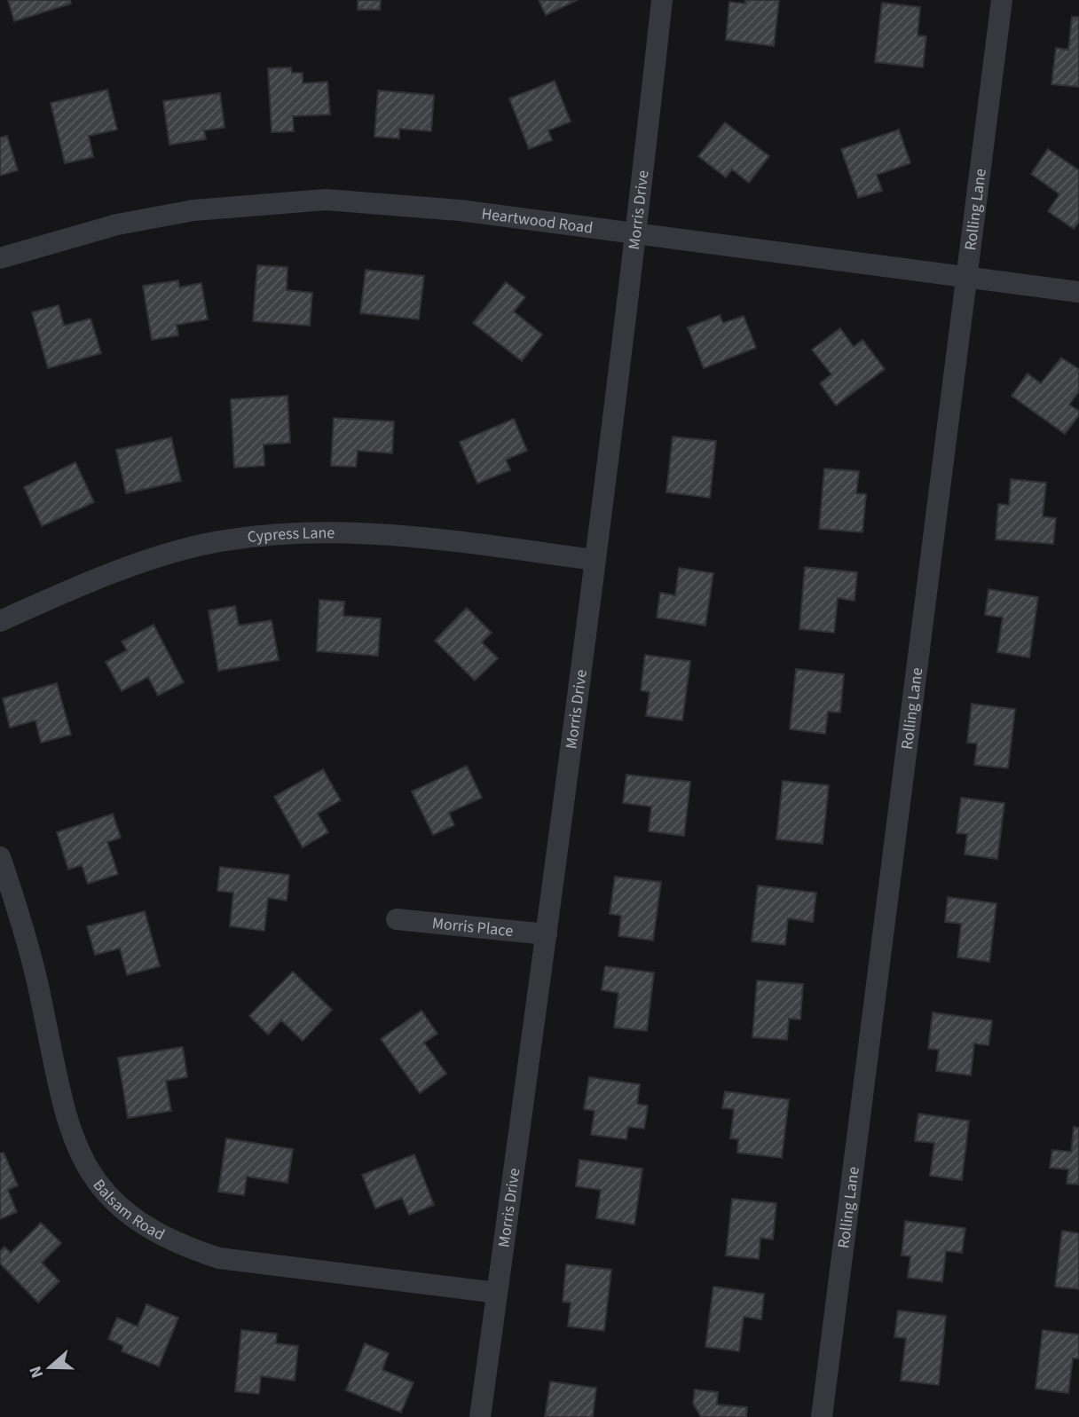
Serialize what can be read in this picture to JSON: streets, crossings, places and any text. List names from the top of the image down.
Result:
{
  "streets": {
    "street": [
      "Rolling Lane",
      "Morris Drive",
      "Heartwood Road",
      "Cypress Lane",
      "Morris Place",
      "Balsam Road"
    ]
  },
  "crossings": [
    ["Rolling Lane", "Heartwood Road"],
    ["Morris Drive", "Heartwood Road"],
    ["Morris Drive", "Cypress Lane"],
    ["Morris Drive", "Morris Place"],
    ["Morris Drive", "Balsam Road"]
  ],
  "north": "left"
}
